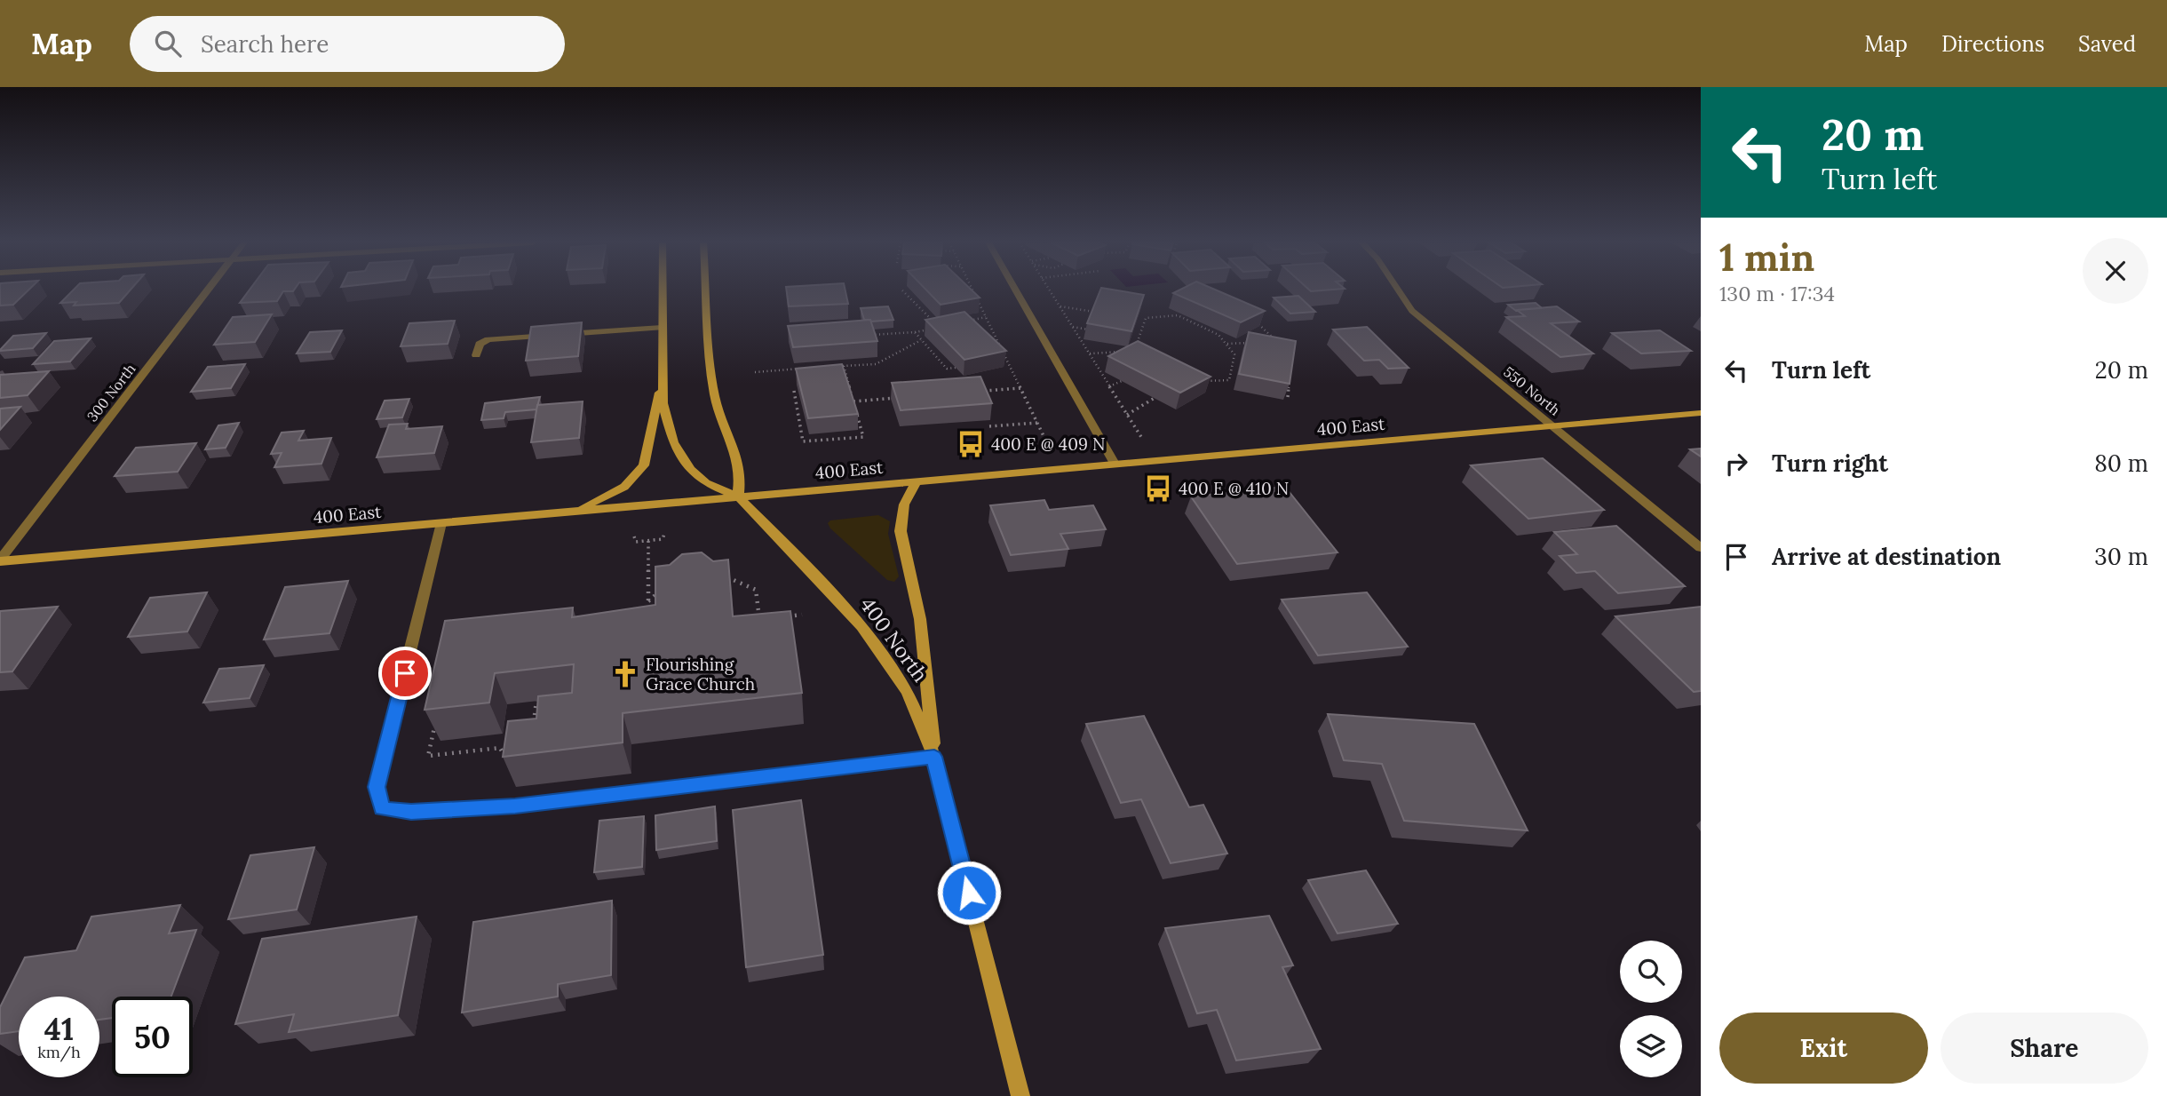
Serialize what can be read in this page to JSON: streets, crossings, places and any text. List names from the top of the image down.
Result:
{
  "streets": {
    "main road": ["400 East", "400 North"],
    "street": ["550 North", "300 North"]
  },
  "crossings": [
    ["550 North", "400 East"],
    ["300 North", "400 East"],
    ["400 East", "400 North"]
  ],
  "places": {
    "bus stop": ["400 E @ 409 N", "400 E @ 410 N"],
    "church": ["Flourishing Grace Church"]
  },
  "page": {
    "header": "Map",
    "search": "Search here",
    "nav": ["Map", "Directions", "Saved"],
    "turn": ["20 m", "Turn left"],
    "heading": ["1 min", "130 m · 17:34"],
    "list": [
      {
        "name": "Turn left",
        "value": "20 m"
      },
      {
        "name": "Turn right",
        "value": "80 m"
      },
      {
        "name": "Arrive at destination",
        "value": "30 m"
      }
    ],
    "speed": "41 km/h",
    "limit": "50",
    "buttons": ["Exit", "Share"]
  }
}
